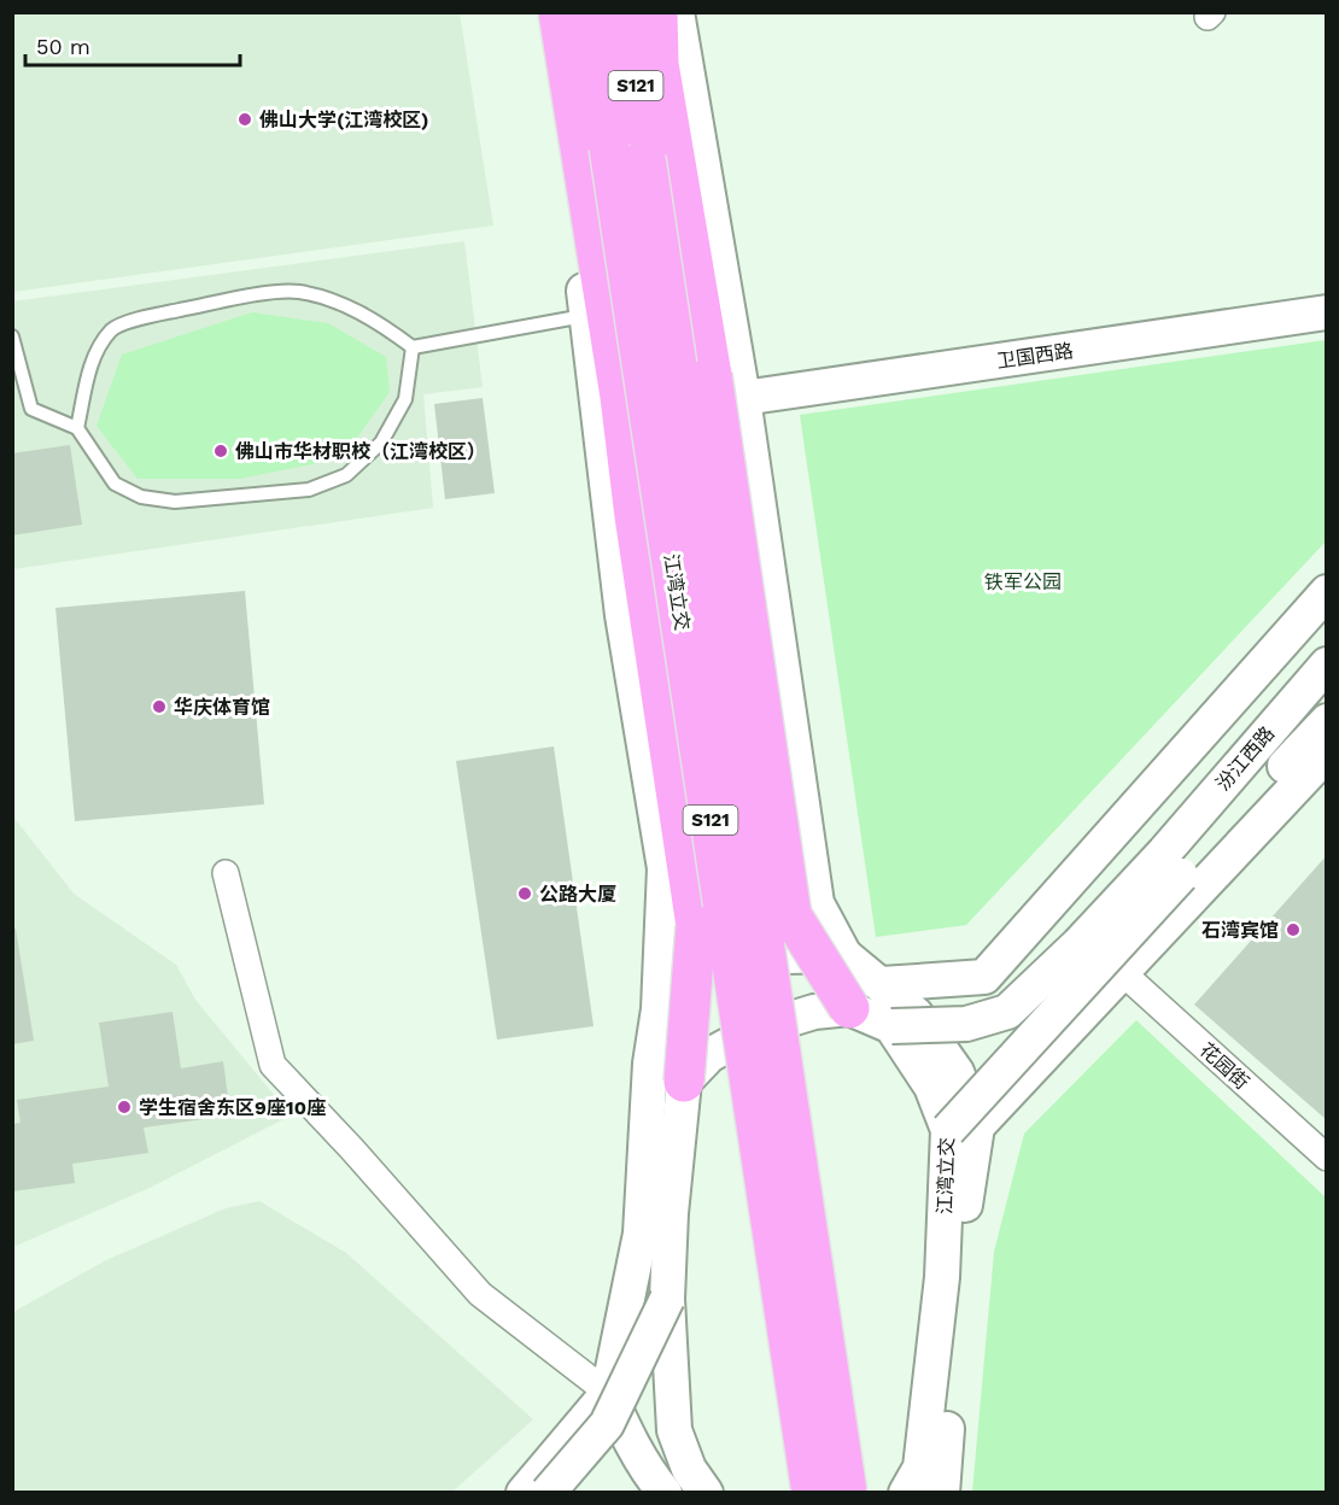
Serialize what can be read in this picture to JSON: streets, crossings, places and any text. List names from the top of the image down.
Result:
{
  "streets": {
    "highway": ["S121", "江湾立交"],
    "main road": ["卫国西路", "汾江西路"],
    "street": ["花园街"]
  },
  "crossings": [
    ["S121", "江湾立交"]
  ],
  "parks": ["铁军公园"],
  "places": [
    "佛山大学(江湾校区)",
    "佛山市华材职校（江湾校区）",
    "华庆体育馆",
    "公路大厦",
    "石湾宾馆",
    "学生宿舍东区9座10座"
  ],
  "scale_bar": "50 m"
}
